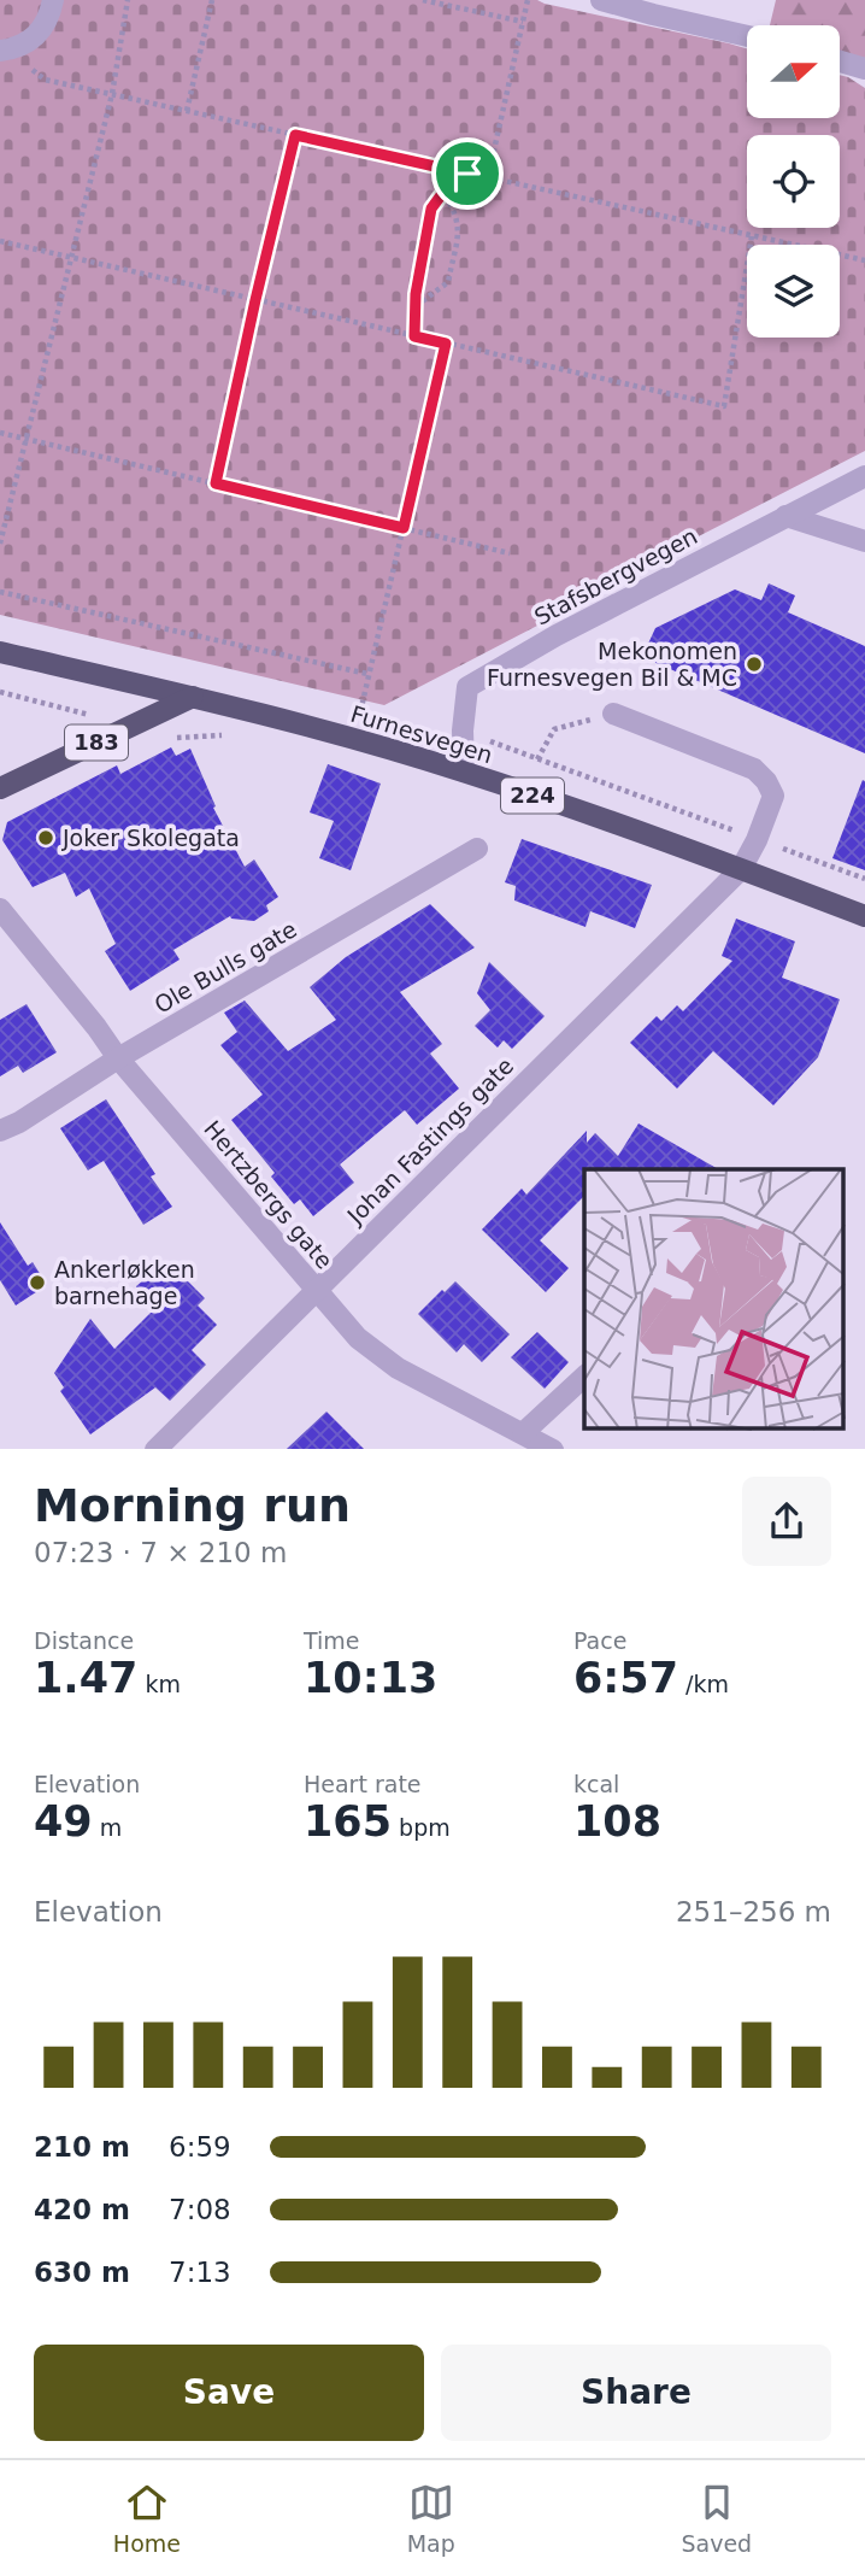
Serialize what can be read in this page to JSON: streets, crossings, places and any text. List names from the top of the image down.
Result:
{
  "streets": {
    "main road": ["Furnesvegen", "183", "224"],
    "street": [
      "Stafsbergvegen",
      "Ole Bulls gate",
      "Johan Fastings gate",
      "Hertzbergs gate"
    ]
  },
  "crossings": [
    ["Stafsbergvegen", "Furnesvegen"],
    ["Furnesvegen", "183"],
    ["Furnesvegen", "Johan Fastings gate"],
    ["Ole Bulls gate", "Hertzbergs gate"],
    ["Johan Fastings gate", "Hertzbergs gate"]
  ],
  "places": ["Mekonomen Furnesvegen Bil & MC", "Joker Skolegata", "Ankerløkken barnehage"],
  "north": "right",
  "page": {
    "heading": ["Morning run", "07:23 · 7 × 210 m"],
    "stats": [
      ["Distance", "1.47 km"],
      ["Time", "10:13"],
      ["Pace", "6:57 /km"],
      ["Elevation", "49 m"],
      ["Heart rate", "165 bpm"],
      ["kcal", "108"]
    ],
    "chart": ["Elevation", "251–256 m"],
    "list": [
      {
        "name": "210 m",
        "note": "6:59"
      },
      {
        "name": "420 m",
        "note": "7:08"
      },
      {
        "name": "630 m",
        "note": "7:13"
      }
    ],
    "buttons": ["Save", "Share"],
    "tabs": ["Home", "Map", "Saved"]
  }
}
